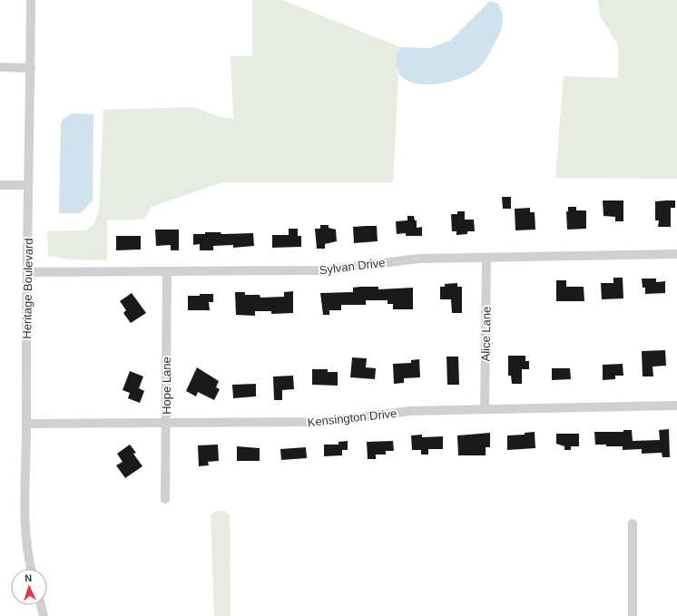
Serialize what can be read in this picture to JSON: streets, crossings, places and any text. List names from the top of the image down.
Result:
{
  "streets": {
    "street": [
      "Sylvan Drive",
      "Heritage Boulevard",
      "Alice Lane",
      "Hope Lane",
      "Kensington Drive"
    ]
  },
  "crossings": [
    ["Sylvan Drive", "Heritage Boulevard"],
    ["Sylvan Drive", "Alice Lane"],
    ["Sylvan Drive", "Hope Lane"],
    ["Heritage Boulevard", "Kensington Drive"],
    ["Alice Lane", "Kensington Drive"],
    ["Hope Lane", "Kensington Drive"]
  ],
  "north": "top"
}
